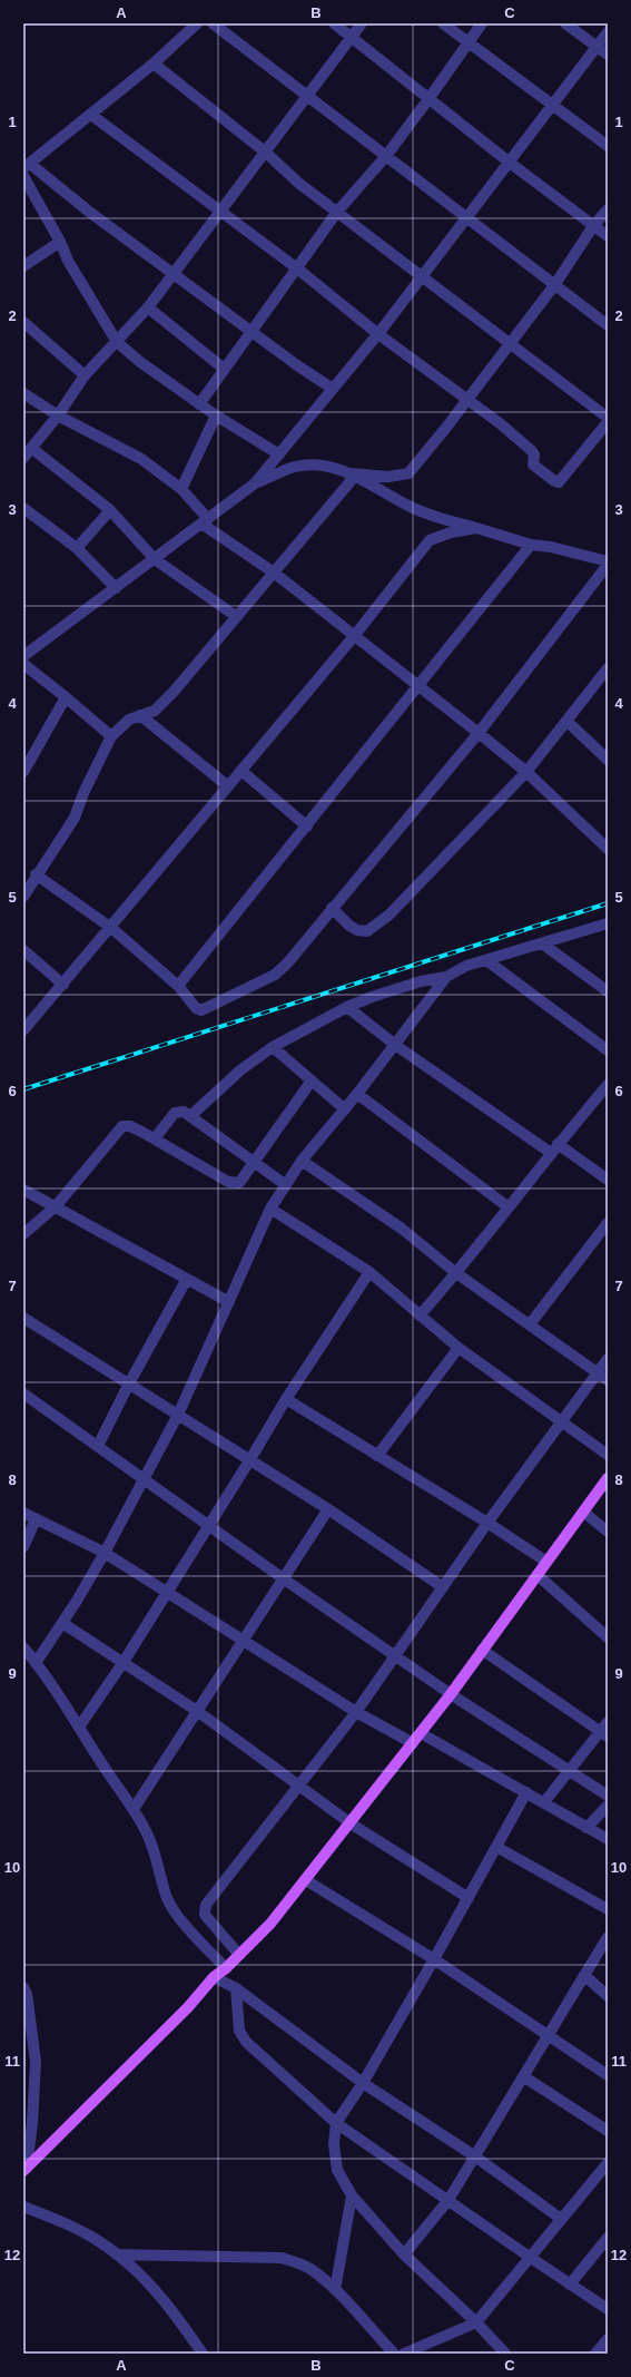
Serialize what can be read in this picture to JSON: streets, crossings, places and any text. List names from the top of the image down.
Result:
{
  "grid": {
    "columns": ["A", "B", "C"],
    "rows": [
      "1",
      "2",
      "3",
      "4",
      "5",
      "6",
      "7",
      "8",
      "9",
      "10",
      "11",
      "12"
    ]
  }
}
